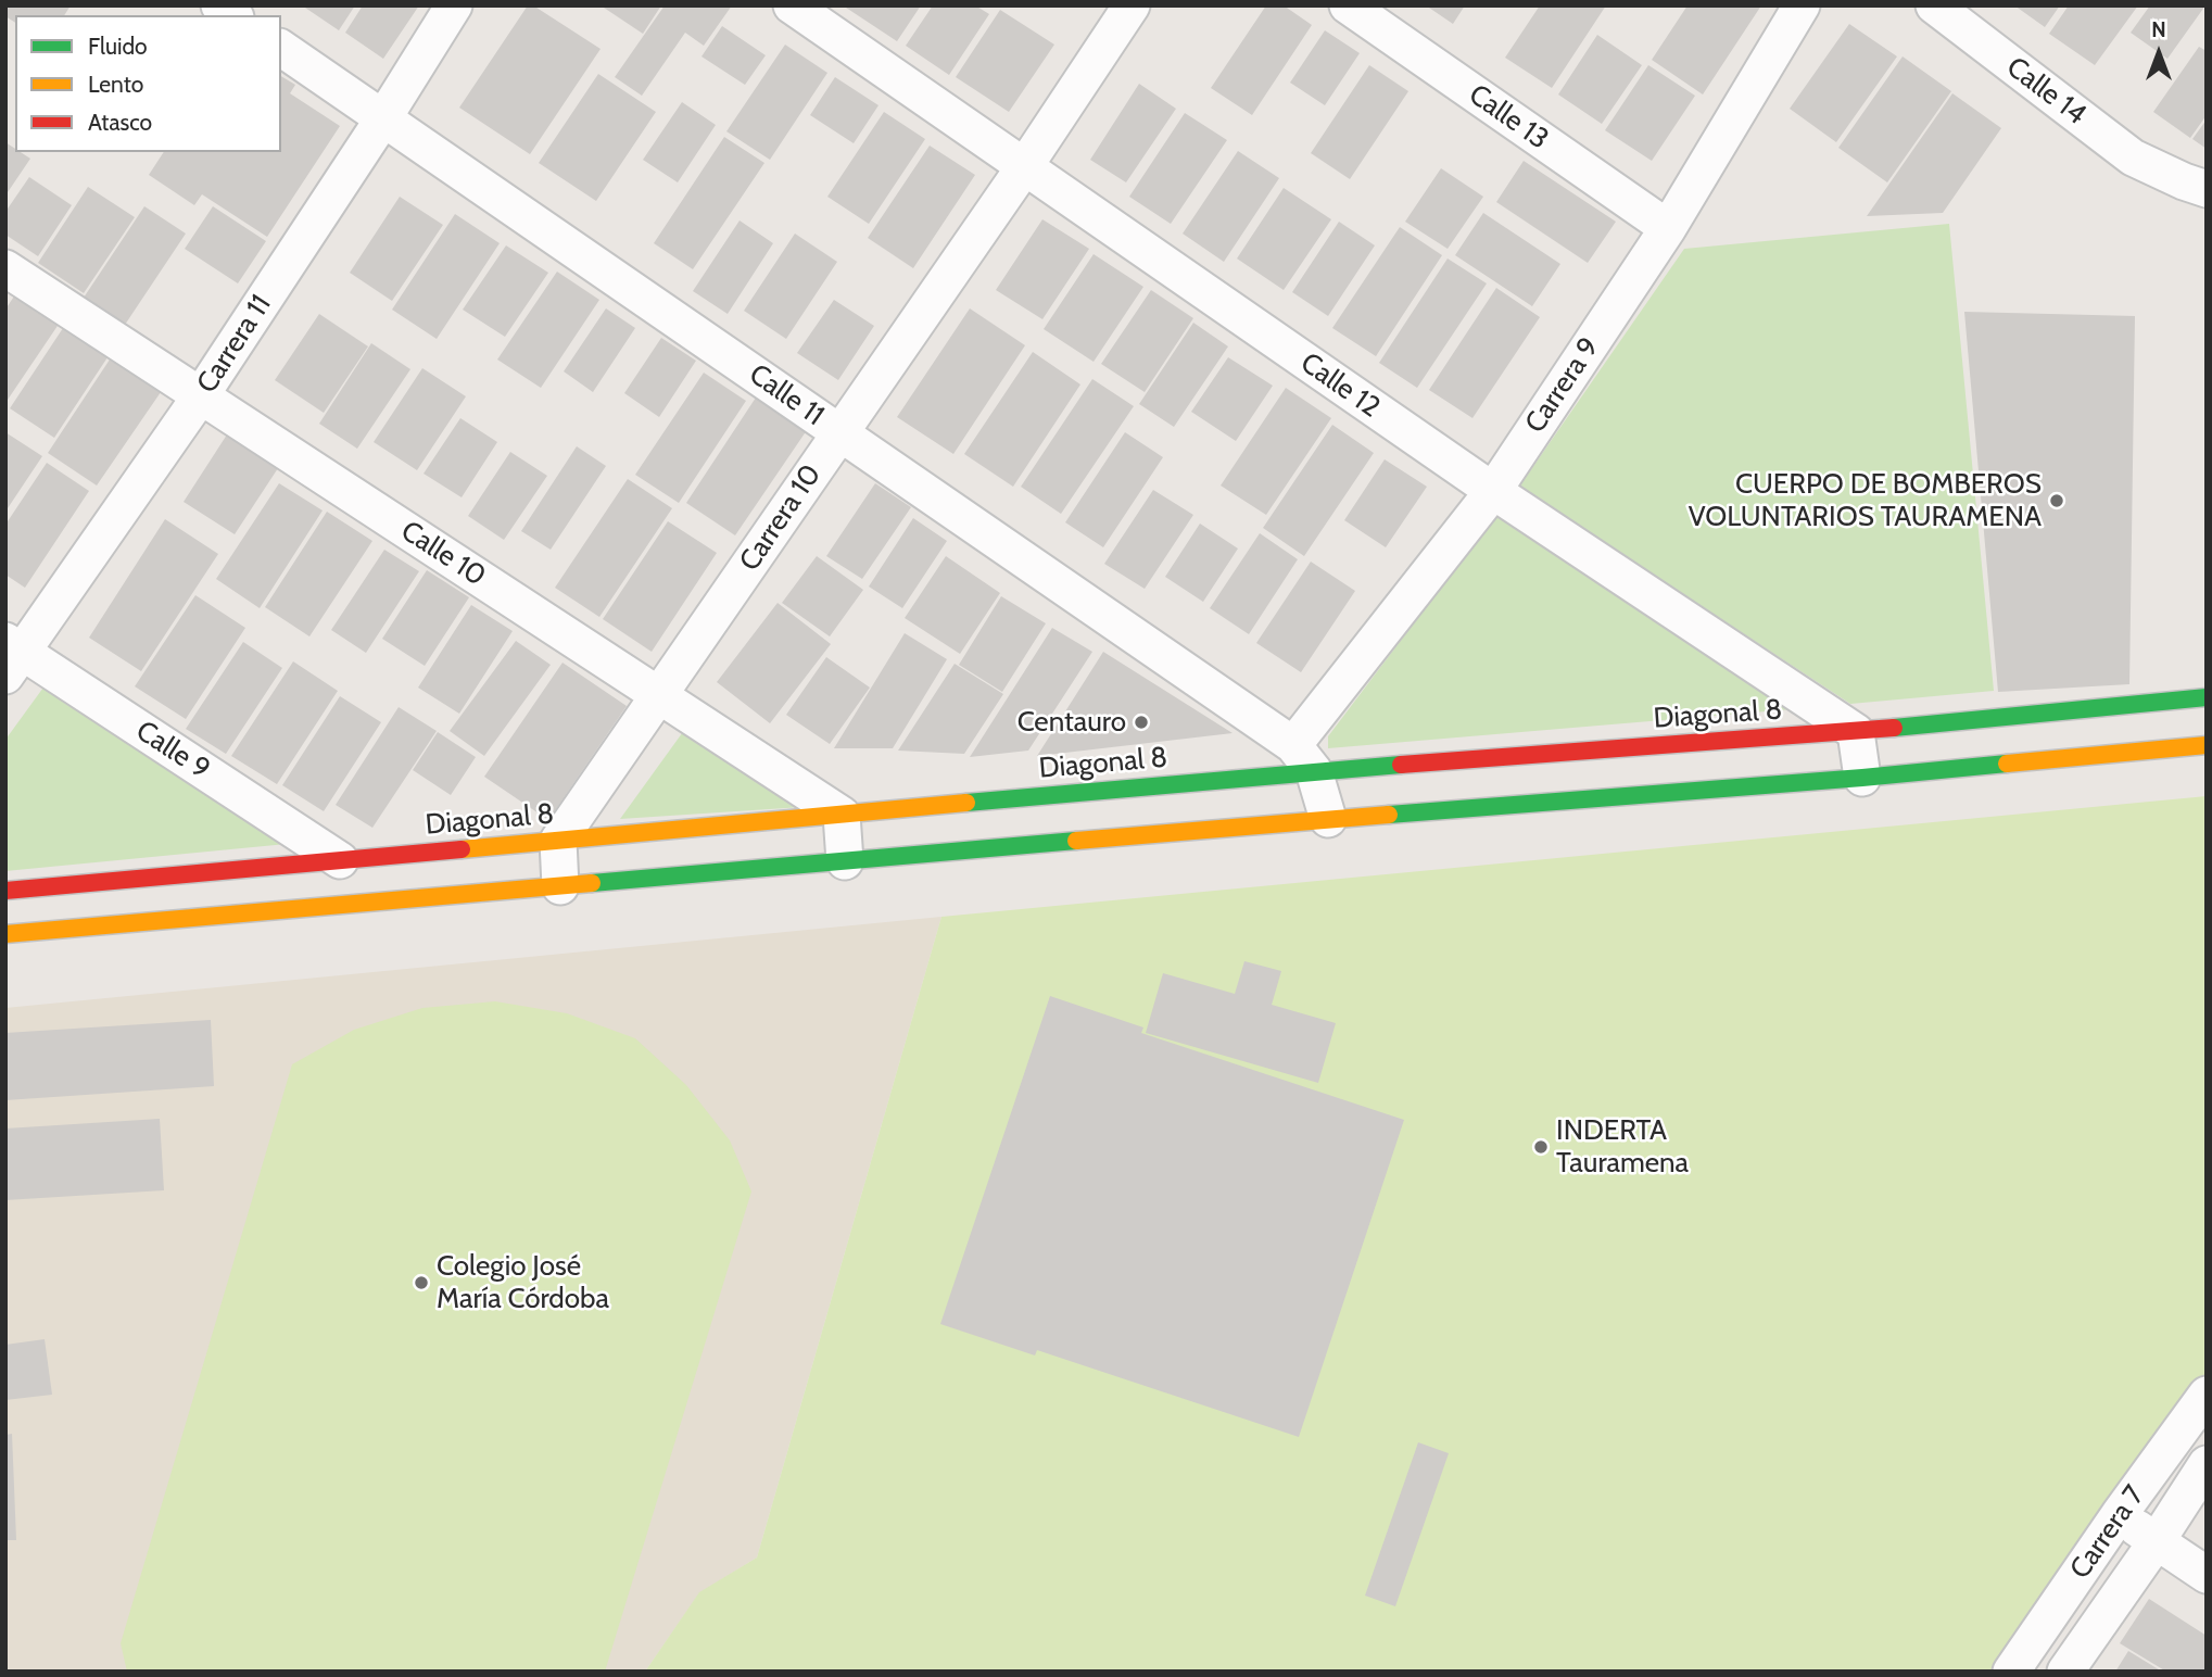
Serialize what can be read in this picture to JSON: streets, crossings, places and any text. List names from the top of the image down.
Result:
{
  "streets": {
    "street": [
      "Calle 14",
      "Calle 13",
      "Carrera 11",
      "Calle 12",
      "Carrera 9",
      "Calle 11",
      "Carrera 10",
      "Calle 10",
      "Diagonal 8",
      "Calle 9",
      "Carrera 7"
    ]
  },
  "crossings": [
    ["Calle 13", "Carrera 9"],
    ["Carrera 11", "Calle 11"],
    ["Carrera 11", "Calle 10"],
    ["Carrera 11", "Calle 9"],
    ["Calle 12", "Carrera 9"],
    ["Calle 12", "Carrera 10"],
    ["Calle 12", "Diagonal 8"],
    ["Carrera 9", "Calle 11"],
    ["Carrera 9", "Diagonal 8"],
    ["Calle 11", "Carrera 10"],
    ["Calle 11", "Diagonal 8"],
    ["Carrera 10", "Calle 10"],
    ["Carrera 10", "Diagonal 8"],
    ["Calle 10", "Diagonal 8"],
    ["Diagonal 8", "Calle 9"]
  ],
  "places": [
    "CUERPO DE BOMBEROS VOLUNTARIOS TAURAMENA",
    "Centauro",
    "INDERTA Tauramena",
    "Colegio José María Córdoba"
  ],
  "legend": ["Fluido", "Lento", "Atasco"],
  "north": "top"
}
